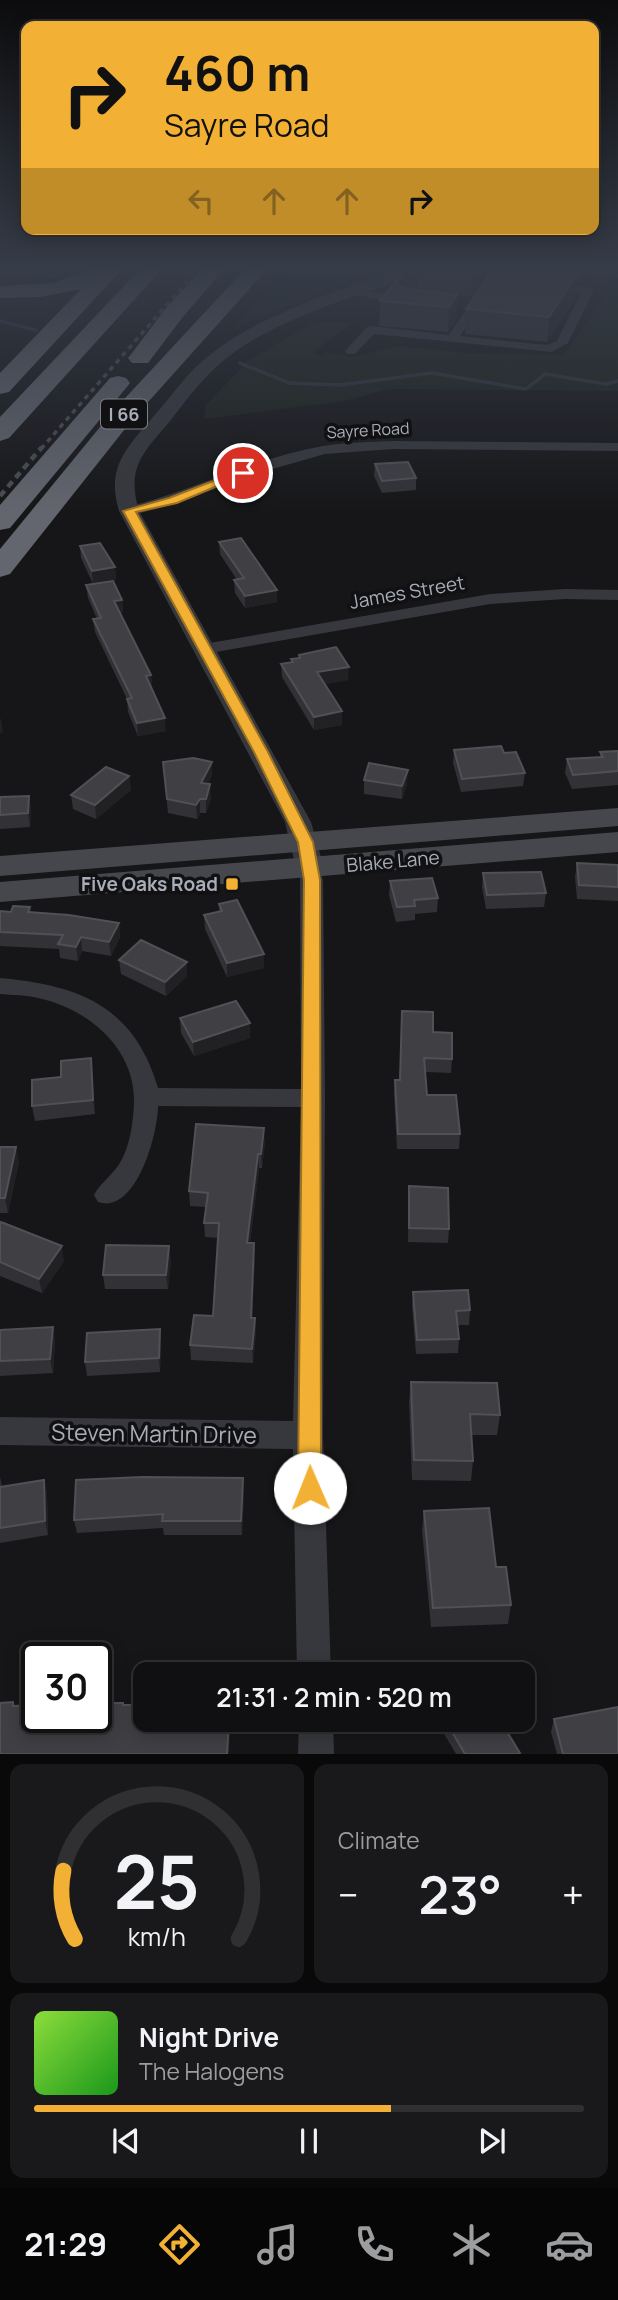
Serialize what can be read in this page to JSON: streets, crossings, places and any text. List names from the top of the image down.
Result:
{
  "streets": {
    "highway": ["I 66"],
    "main road": ["Blake Lane"],
    "street": ["Sayre Road", "James Street", "Steven Martin Drive"]
  },
  "places": {
    "transit": ["Five Oaks Road"]
  },
  "page": {
    "turn": ["460 m", "Sayre Road"],
    "limit": "30",
    "trip": "21:31 · 2 min · 520 m",
    "tile": "Climate",
    "heat": ["−", "23°", "+"],
    "song": ["Night Drive", "The Halogens"],
    "tabs": "21:29",
    "gauge": ["25", "km/h"]
  }
}
